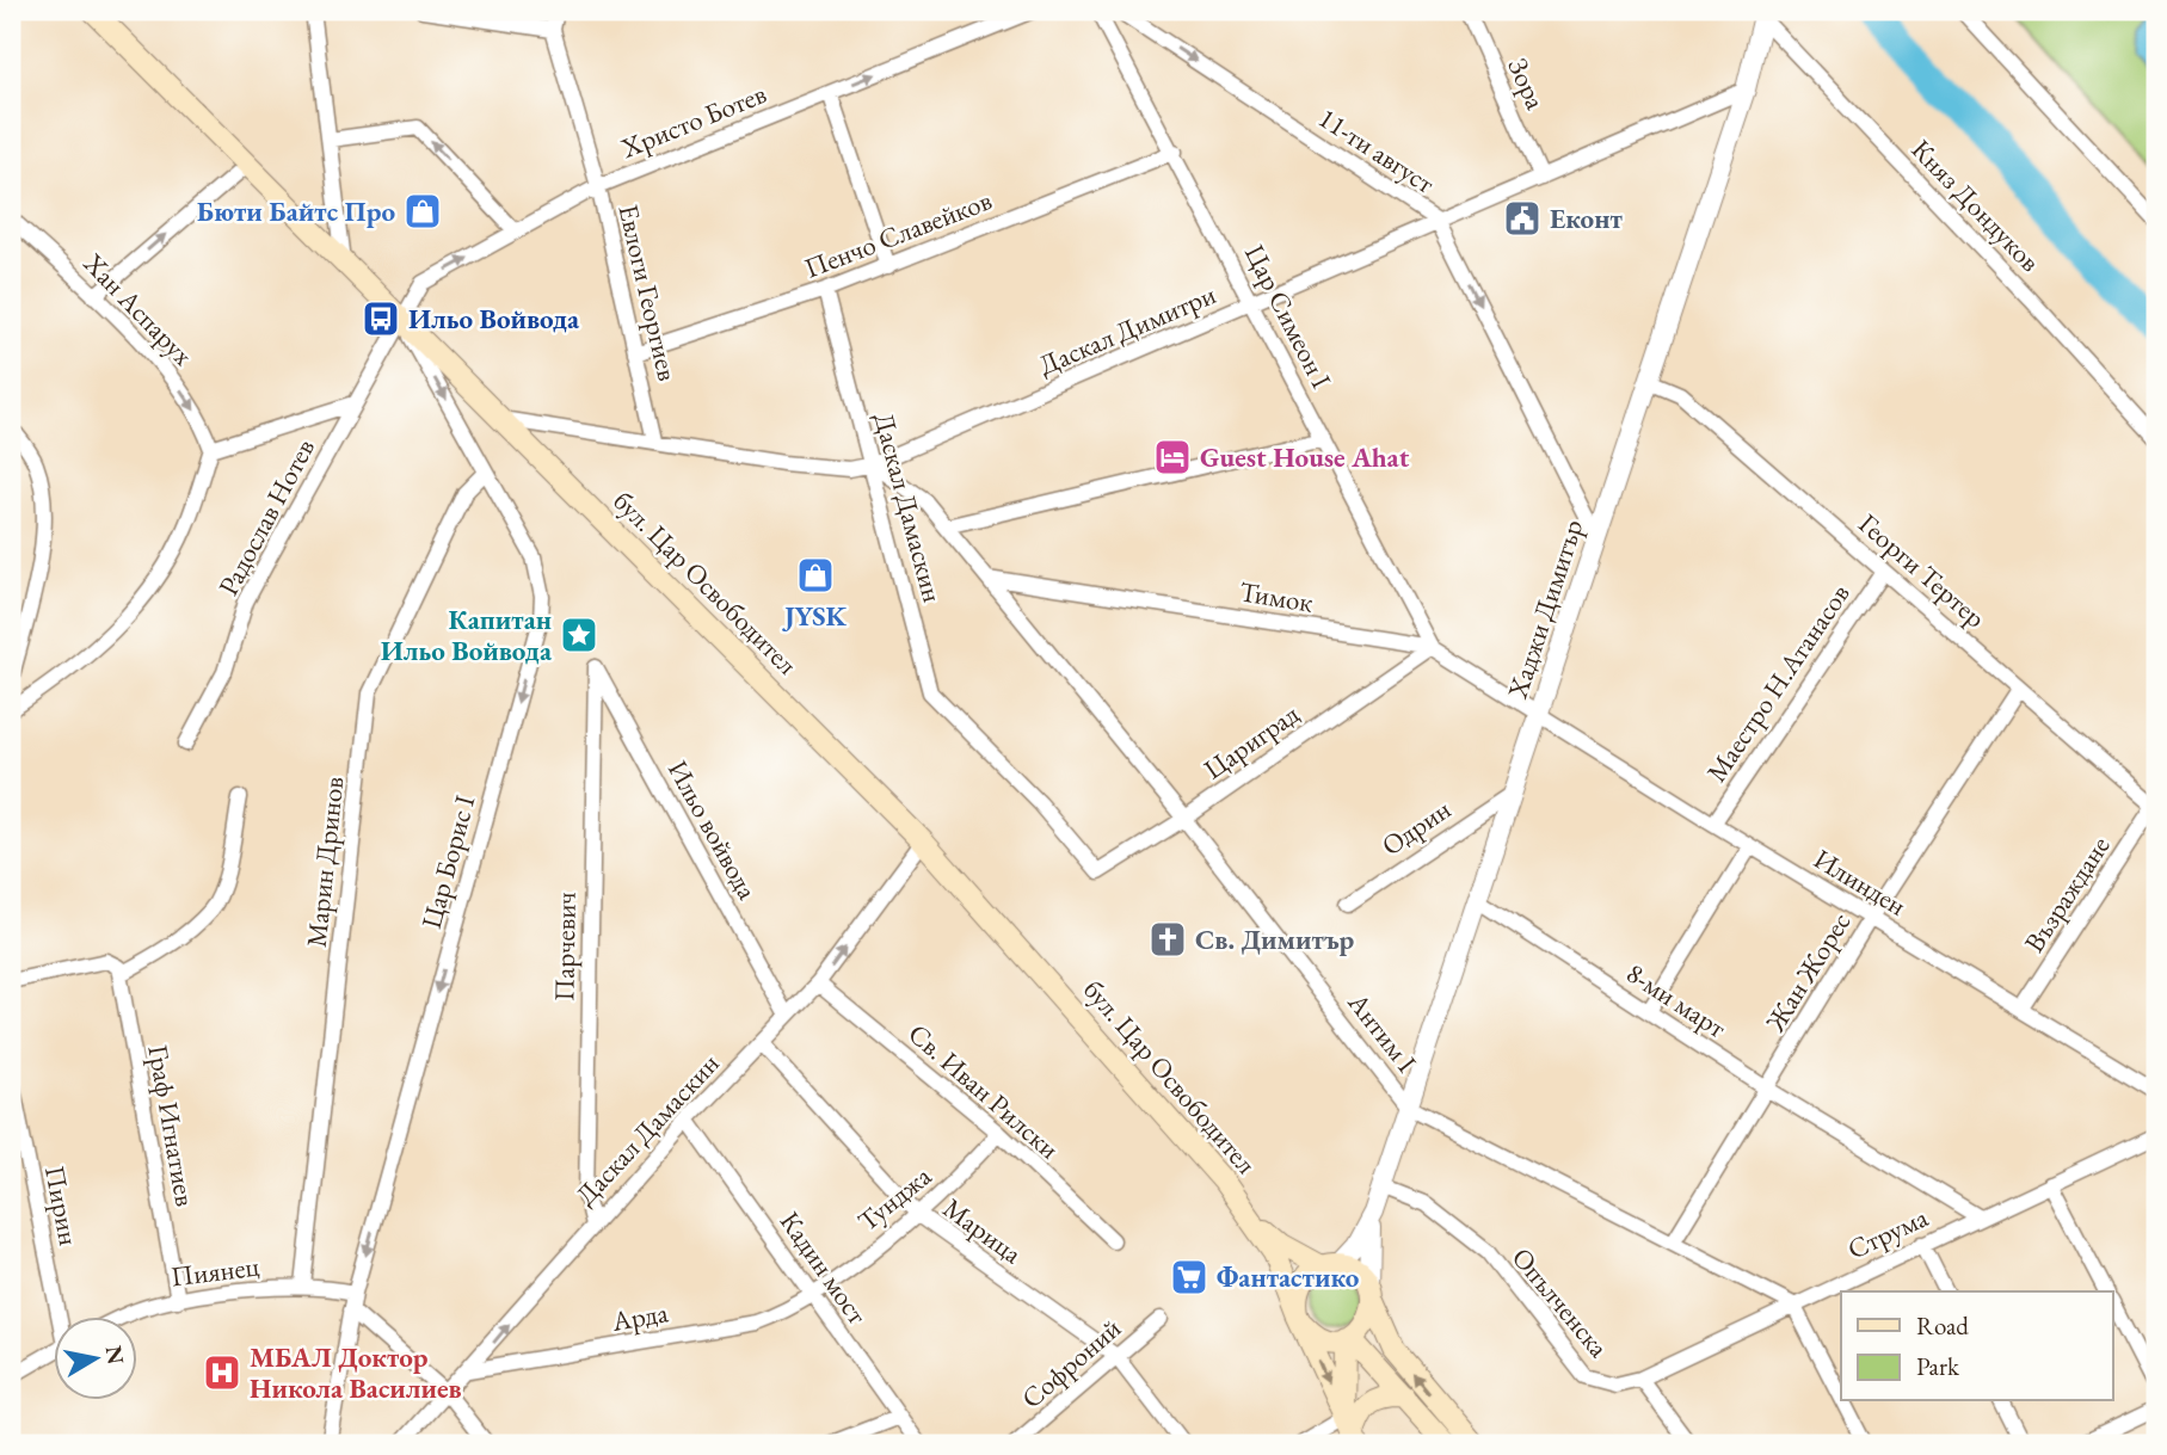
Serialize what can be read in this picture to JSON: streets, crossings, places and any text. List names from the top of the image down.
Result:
{
  "streets": {
    "main road": ["бул. Цар Освободител"],
    "street": [
      "Зора",
      "Христо Ботев",
      "11-ти август",
      "Княз Дондуков",
      "Пенчо Славейков",
      "Евлоги Георгиев",
      "Хан Аспарух",
      "Цар Симеон I",
      "Даскал Димитри",
      "Даскал Дамаскин",
      "Радослав Нотев",
      "Георги Тертер",
      "Тимок",
      "Хаджи Димитър",
      "Маестро Н.Атанасов",
      "Цариград",
      "Одрин",
      "Ильо войвода",
      "Марин Дринов",
      "Цар Борис I",
      "Илинден",
      "Възраждане",
      "Парчевич",
      "Жан Жорес",
      "8-ми март",
      "Антим I",
      "Св. Иван Рилски",
      "Граф Игнатиев",
      "Тунджа",
      "Пирин",
      "Марица",
      "Струма",
      "Кадин мост",
      "Пиянец",
      "Опълченска",
      "Арда",
      "Софроний"
    ]
  },
  "crossings": [
    ["Зора", "Даскал Димитри"],
    ["Христо Ботев", "Евлоги Георгиев"],
    ["Христо Ботев", "Радослав Нотев"],
    ["Христо Ботев", "бул. Цар Освободител"],
    ["Христо Ботев", "Цар Борис I"],
    ["11-ти август", "Даскал Димитри"],
    ["11-ти август", "Хаджи Димитър"],
    ["Княз Дондуков", "Хаджи Димитър"],
    ["Пенчо Славейков", "Евлоги Георгиев"],
    ["Пенчо Славейков", "Цар Симеон I"],
    ["Пенчо Славейков", "Даскал Дамаскин"],
    ["Евлоги Георгиев", "Даскал Димитри"],
    ["Цар Симеон I", "Даскал Димитри"],
    ["Цар Симеон I", "Тимок"],
    ["Цар Симеон I", "Цариград"],
    ["Даскал Димитри", "Даскал Дамаскин"],
    ["Даскал Димитри", "бул. Цар Освободител"],
    ["Даскал Димитри", "Хаджи Димитър"],
    ["Даскал Димитри", "Антим I"],
    ["Даскал Дамаскин", "бул. Цар Освободител"],
    ["Даскал Дамаскин", "Цариград"],
    ["Даскал Дамаскин", "Ильо войвода"],
    ["Даскал Дамаскин", "Парчевич"],
    ["Даскал Дамаскин", "Антим I"],
    ["Даскал Дамаскин", "Св. Иван Рилски"],
    ["Даскал Дамаскин", "Марица"],
    ["Даскал Дамаскин", "Кадин мост"],
    ["Даскал Дамаскин", "Арда"],
    ["Радослав Нотев", "бул. Цар Освободител"],
    ["Радослав Нотев", "Цар Борис I"],
    ["Георги Тертер", "Хаджи Димитър"],
    ["Георги Тертер", "Маестро Н.Атанасов"],
    ["Георги Тертер", "Възраждане"],
    ["Георги Тертер", "Жан Жорес"],
    ["бул. Цар Освободител", "Цар Борис I"],
    ["Тимок", "Хаджи Димитър"],
    ["Тимок", "Цариград"],
    ["Тимок", "Илинден"],
    ["Тимок", "Антим I"],
    ["Хаджи Димитър", "Одрин"],
    ["Хаджи Димитър", "Илинден"],
    ["Хаджи Димитър", "8-ми март"],
    ["Хаджи Димитър", "Антим I"],
    ["Хаджи Димитър", "Опълченска"],
    ["Маестро Н.Атанасов", "Илинден"],
    ["Цариград", "Антим I"],
    ["Ильо войвода", "Парчевич"],
    ["Марин Дринов", "Цар Борис I"],
    ["Марин Дринов", "Пиянец"],
    ["Цар Борис I", "Пиянец"],
    ["Илинден", "Възраждане"],
    ["Илинден", "Жан Жорес"],
    ["Жан Жорес", "8-ми март"],
    ["Жан Жорес", "Антим I"],
    ["8-ми март", "Струма"],
    ["Антим I", "Струма"],
    ["Св. Иван Рилски", "Тунджа"],
    ["Граф Игнатиев", "Пиянец"],
    ["Тунджа", "Марица"],
    ["Тунджа", "Кадин мост"],
    ["Тунджа", "Арда"],
    ["Марица", "Софроний"],
    ["Струма", "Опълченска"],
    ["Кадин мост", "Арда"]
  ],
  "one_way": [
    "Христо Ботев",
    "11-ти август",
    "Хан Аспарух",
    "Цар Борис I"
  ],
  "places": {
    "shop": ["Бюти Байтс Про", "JYSK"],
    "public building": ["Еконт"],
    "bus stop": ["Ильо Войвода"],
    "hotel": ["Guest House Ahat"],
    "place": ["Капитан Ильо Войвода"],
    "church": ["Св. Димитър"],
    "supermarket": ["Фантастико"],
    "hospital": ["МБАЛ Доктор Никола Василиев"]
  },
  "legend": ["Road", "Park"],
  "north": "right"
}
